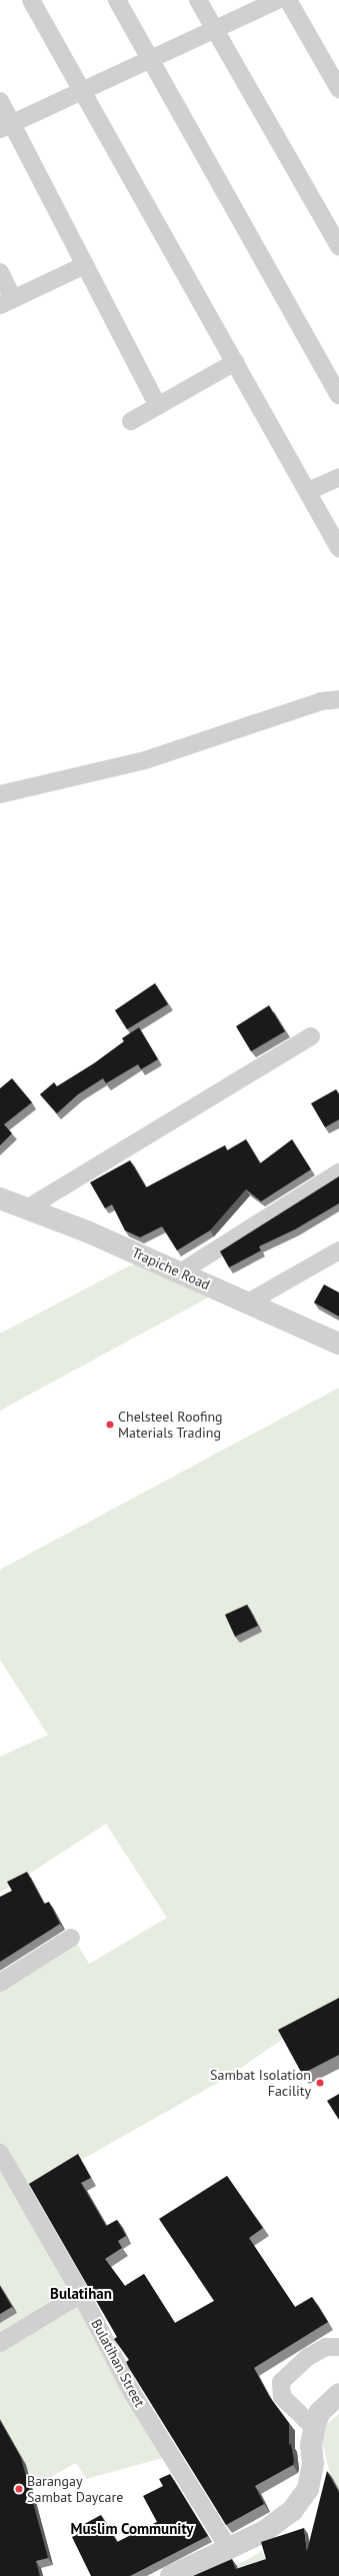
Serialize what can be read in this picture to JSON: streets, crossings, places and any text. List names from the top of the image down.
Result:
{
  "streets": {
    "street": ["Trapiche Road", "Bulatihan Street"]
  },
  "districts": ["Bulatihan", "Muslim Community"],
  "places": ["Chelsteel Roofing Materials Trading", "Sambat Isolation Facility", "Barangay Sambat Daycare"]
}
